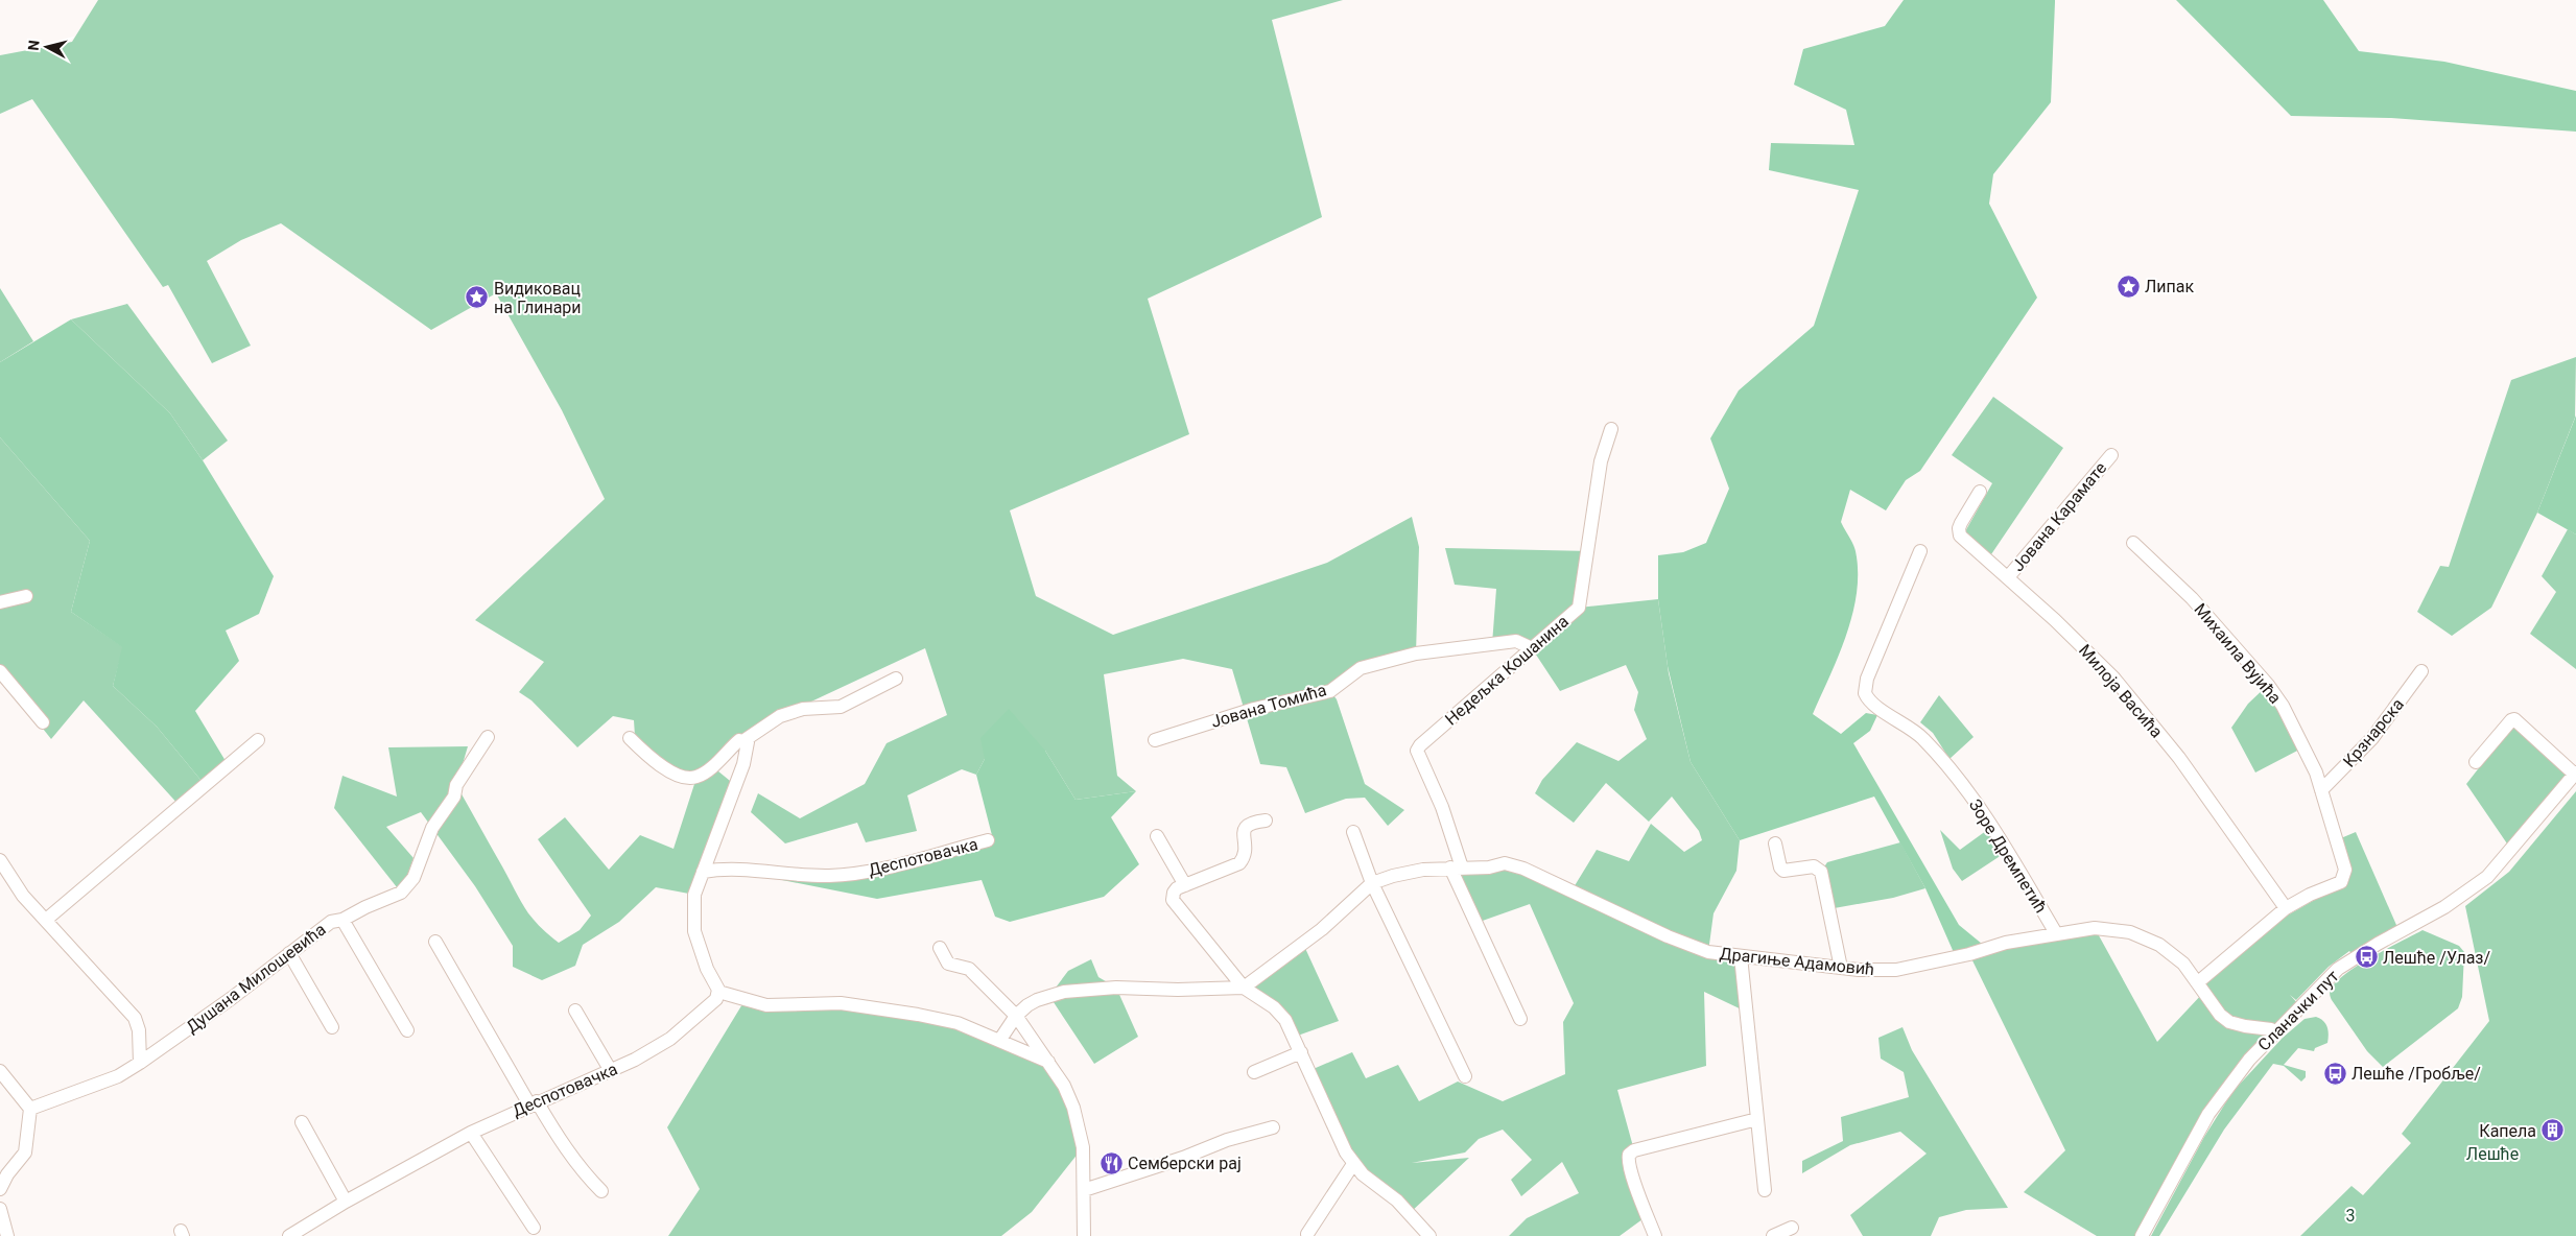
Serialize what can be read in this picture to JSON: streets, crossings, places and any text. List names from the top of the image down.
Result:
{
  "streets": {
    "street": [
      "Јована Карамате",
      "Михаила Вујића",
      "Недељка Кошанина",
      "Милоја Васића",
      "Јована Томића",
      "Крзнарска",
      "Зоре Дремпетић",
      "Деспотовачка",
      "Драгиње Адамовић",
      "Душана Милошевића",
      "Сланачки пут"
    ]
  },
  "crossings": [
    ["Јована Карамате", "Милоја Васића"],
    ["Михаила Вујића", "Милоја Васића"],
    ["Михаила Вујића", "Крзнарска"],
    ["Михаила Вујића", "Драгиње Адамовић"],
    ["Недељка Кошанина", "Јована Томића"],
    ["Недељка Кошанина", "Драгиње Адамовић"],
    ["Зоре Дремпетић", "Драгиње Адамовић"],
    ["Драгиње Адамовић", "Сланачки пут"]
  ],
  "parks": ["Лешће", "3"],
  "places": {
    "place": ["Липак", "Видиковац на Глинари"],
    "bus stop": ["Лешће /Улаз/", "Лешће /Гробље/"],
    "building": ["Капела"],
    "restaurant": ["Семберски рај"]
  },
  "north": "left"
}
